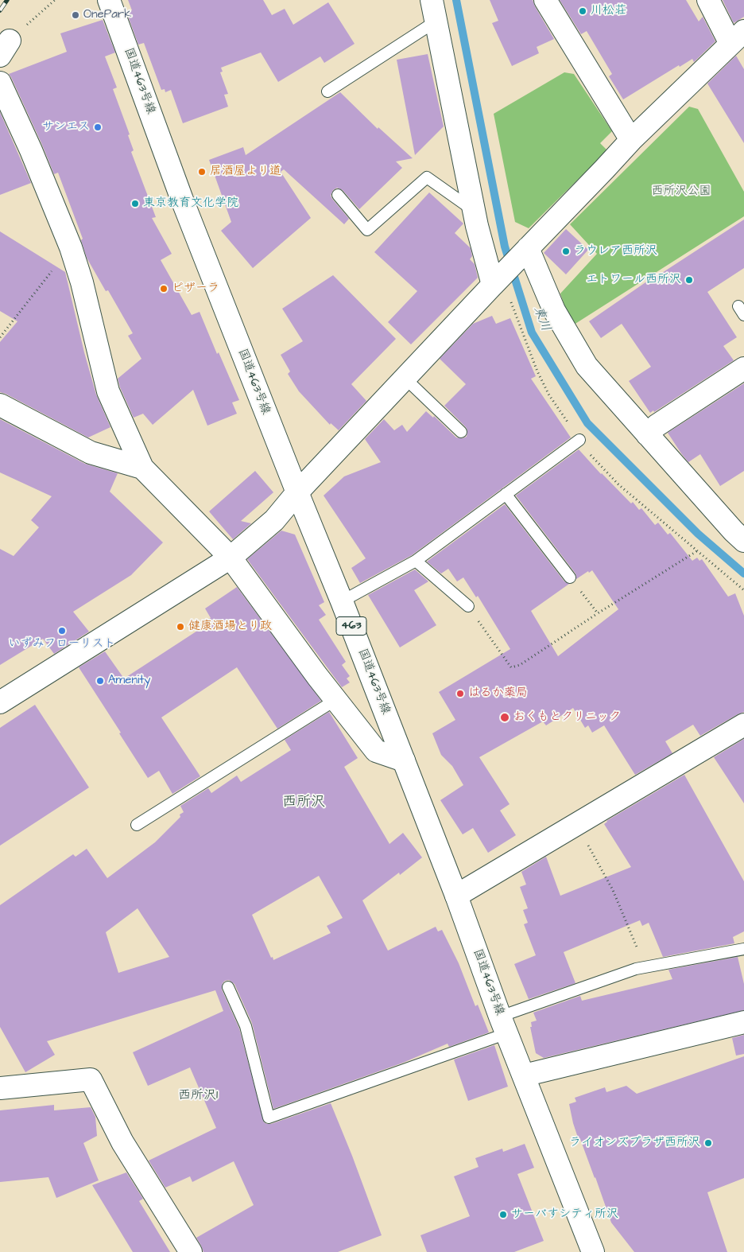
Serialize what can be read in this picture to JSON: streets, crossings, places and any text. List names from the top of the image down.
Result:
{
  "streets": {
    "main road": ["国道463号線", "463"]
  },
  "districts": ["西所沢", "西所沢1"],
  "water": ["東川"],
  "parks": ["西所沢公園"],
  "places": [
    "川松荘",
    "OnePark",
    "サンエス",
    "居酒屋より道",
    "東京教育文化学院",
    "ラウレア西所沢",
    "エトワール西所沢",
    "ピザーラ",
    "健康酒場とり政",
    "いずみフローリスト",
    "Amenity",
    "はるか薬局",
    "おくもとクリニック",
    "ライオンズプラザ西所沢",
    "サーバすシティ所沢"
  ]
}
